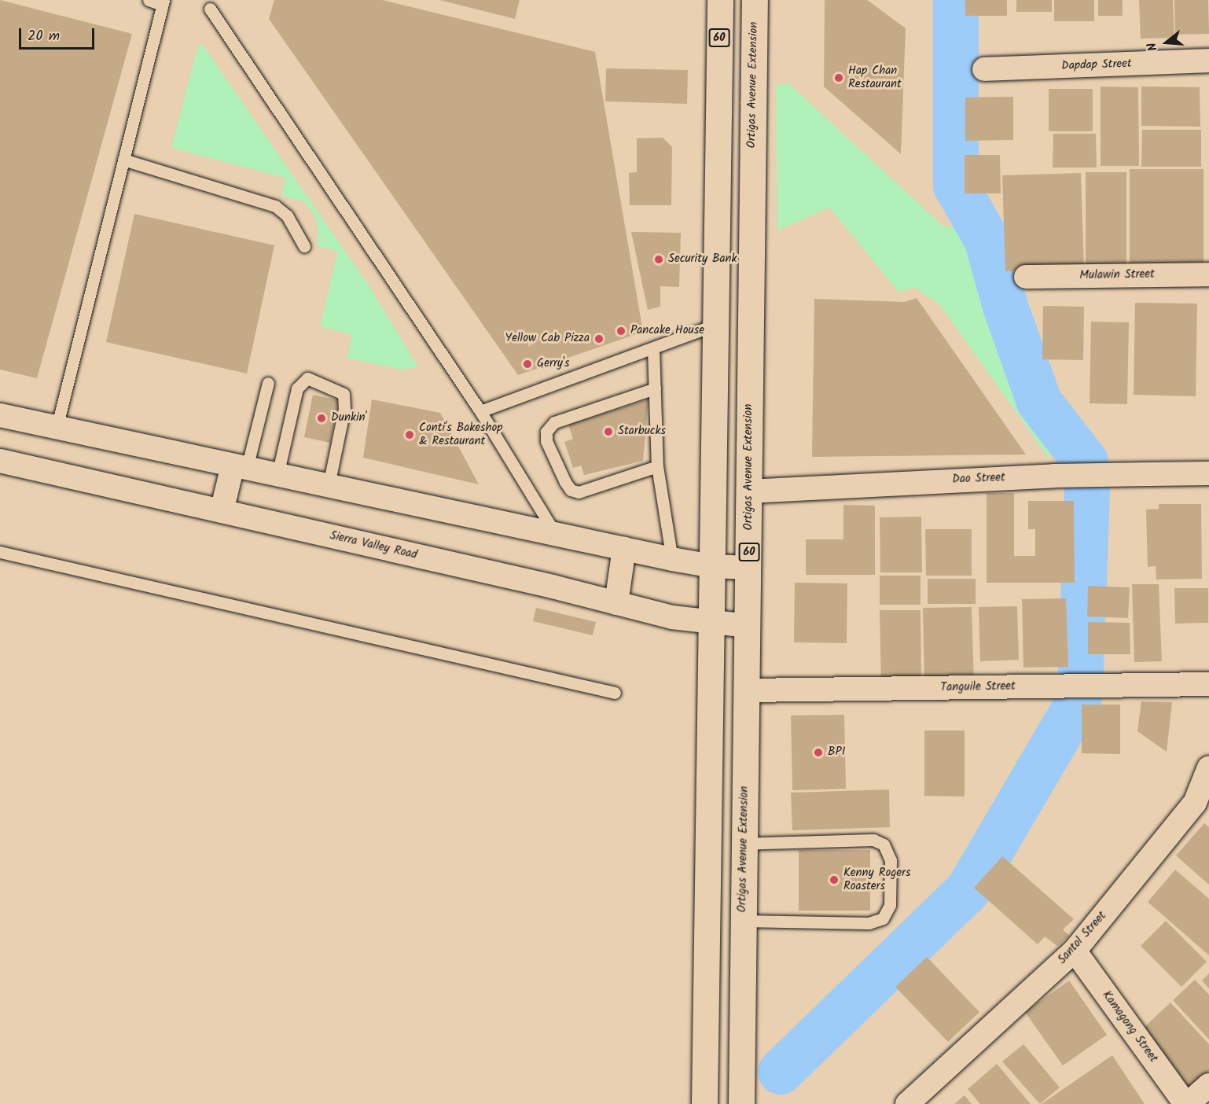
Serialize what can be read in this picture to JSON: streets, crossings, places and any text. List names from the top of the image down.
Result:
{
  "streets": {
    "main road": ["60", "Ortigas Avenue Extension"],
    "street": [
      "Dapdap Street",
      "Mulawin Street",
      "Dao Street",
      "Sierra Valley Road",
      "Tanguile Street",
      "Santol Street",
      "Kamagong Street"
    ]
  },
  "crossings": [
    ["60", "Sierra Valley Road"],
    ["Ortigas Avenue Extension", "Dao Street"],
    ["Ortigas Avenue Extension", "Sierra Valley Road"],
    ["Ortigas Avenue Extension", "Tanguile Street"],
    ["Santol Street", "Kamagong Street"]
  ],
  "places": [
    "Hap Chan Restaurant",
    "Security Bank",
    "Pancake House",
    "Yellow Cab Pizza",
    "Gerry's",
    "Dunkin'",
    "Starbucks",
    "Conti's Bakeshop & Restaurant",
    "BPI",
    "Kenny Rogers Roasters"
  ],
  "scale_bar": "20 m",
  "north": "left"
}
